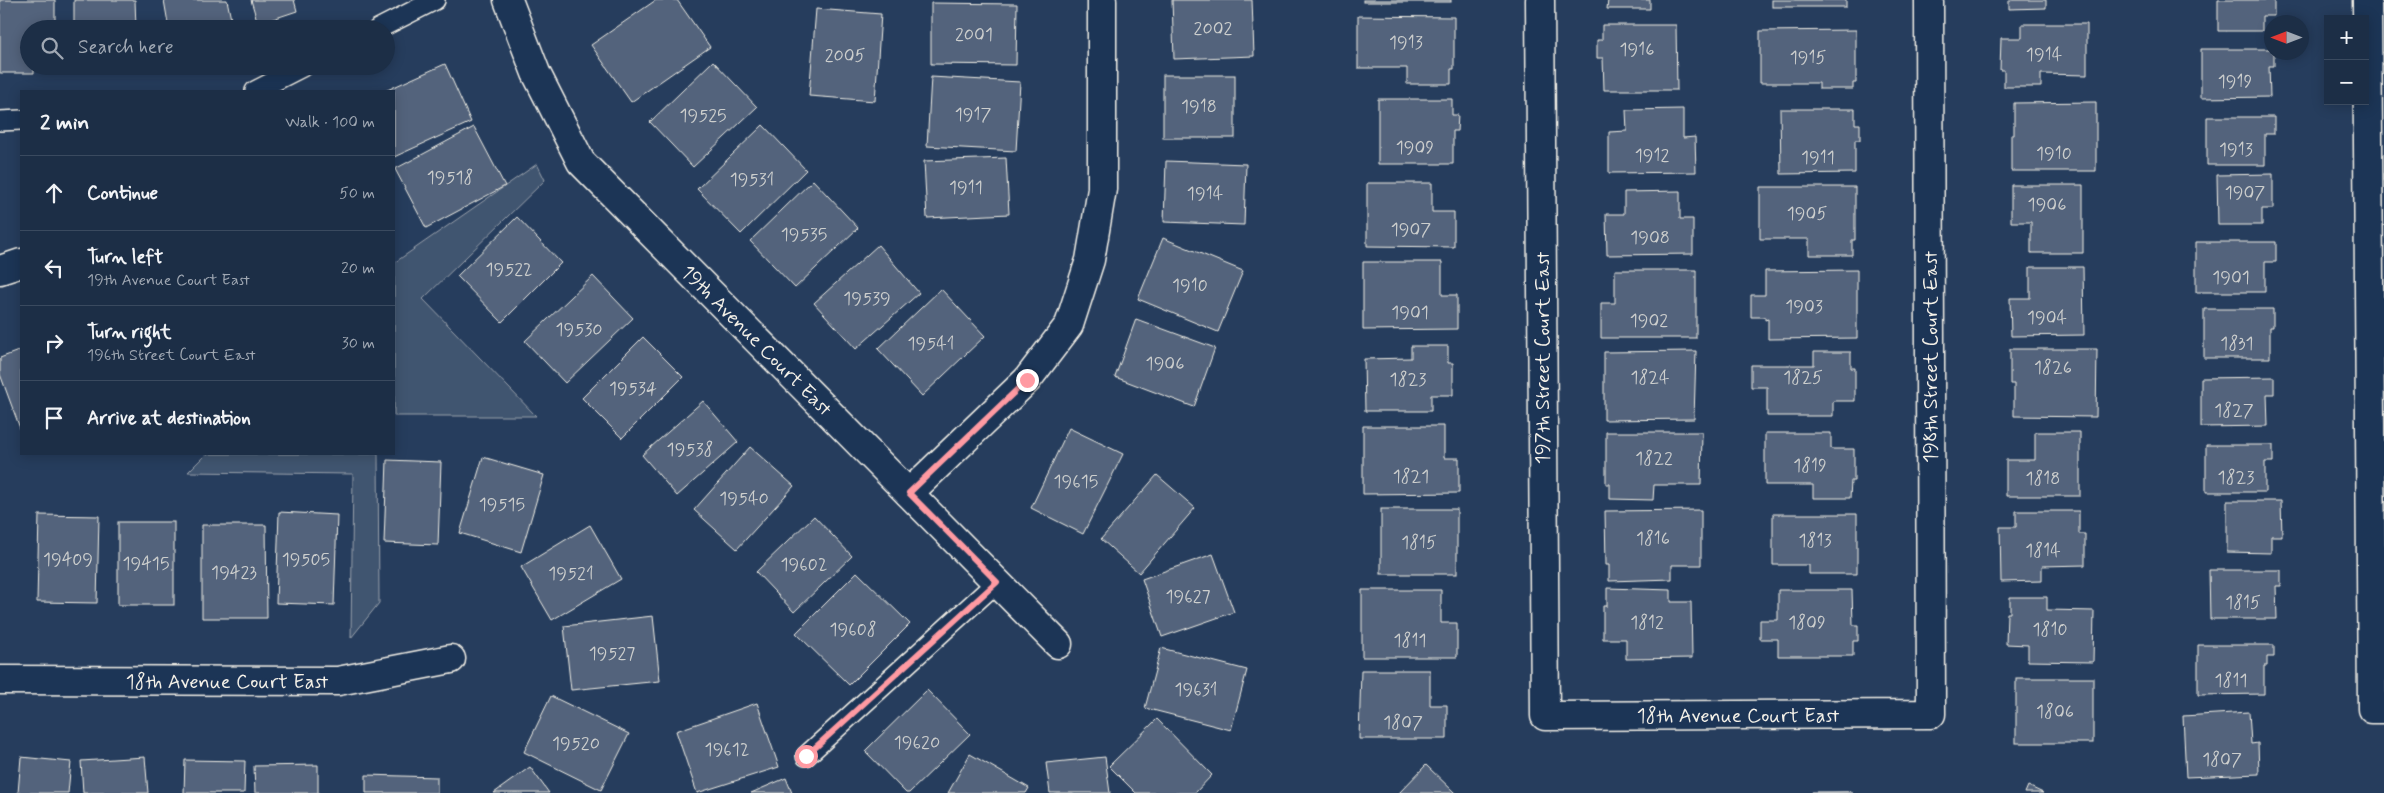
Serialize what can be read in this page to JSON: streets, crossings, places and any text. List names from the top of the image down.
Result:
{
  "streets": {
    "street": [
      "19th Avenue Court East",
      "198th Street Court East",
      "197th Street Court East",
      "18th Avenue Court East"
    ]
  },
  "crossings": [
    ["198th Street Court East", "18th Avenue Court East"],
    ["197th Street Court East", "18th Avenue Court East"]
  ],
  "house_numbers": [
    "2002",
    "2001",
    "1913",
    "1916",
    "1914",
    "2005",
    "1915",
    "1919",
    "1918",
    "1917",
    "19525",
    "1909",
    "1913",
    "1910",
    "1912",
    "1911",
    "19518",
    "19531",
    "1911",
    "1907",
    "1914",
    "1906",
    "1905",
    "1907",
    "19535",
    "1908",
    "19522",
    "1901",
    "1910",
    "19539",
    "1903",
    "1901",
    "1904",
    "1902",
    "19530",
    "19541",
    "1831",
    "1906",
    "1826",
    "1824",
    "1825",
    "1823",
    "19534",
    "1827",
    "19538",
    "1822",
    "1819",
    "1821",
    "1823",
    "1818",
    "19615",
    "19540",
    "19515",
    "1816",
    "1813",
    "1815",
    "1814",
    "19409",
    "19505",
    "19415",
    "19602",
    "19423",
    "19521",
    "19627",
    "1815",
    "1812",
    "1809",
    "19608",
    "1810",
    "1811",
    "19527",
    "1811",
    "19631",
    "1806",
    "1807",
    "19620",
    "19520",
    "19612",
    "1807"
  ],
  "north": "left",
  "page": {
    "map_buttons": ["+", "−"],
    "search": "Search here",
    "heading": ["2 min", "Walk · 100 m"],
    "list": [
      ["Continue", "50 m"],
      ["Turn left", "19th Avenue Court East", "20 m"],
      ["Turn right", "196th Street Court East", "30 m"],
      "Arrive at destination"
    ]
  }
}
